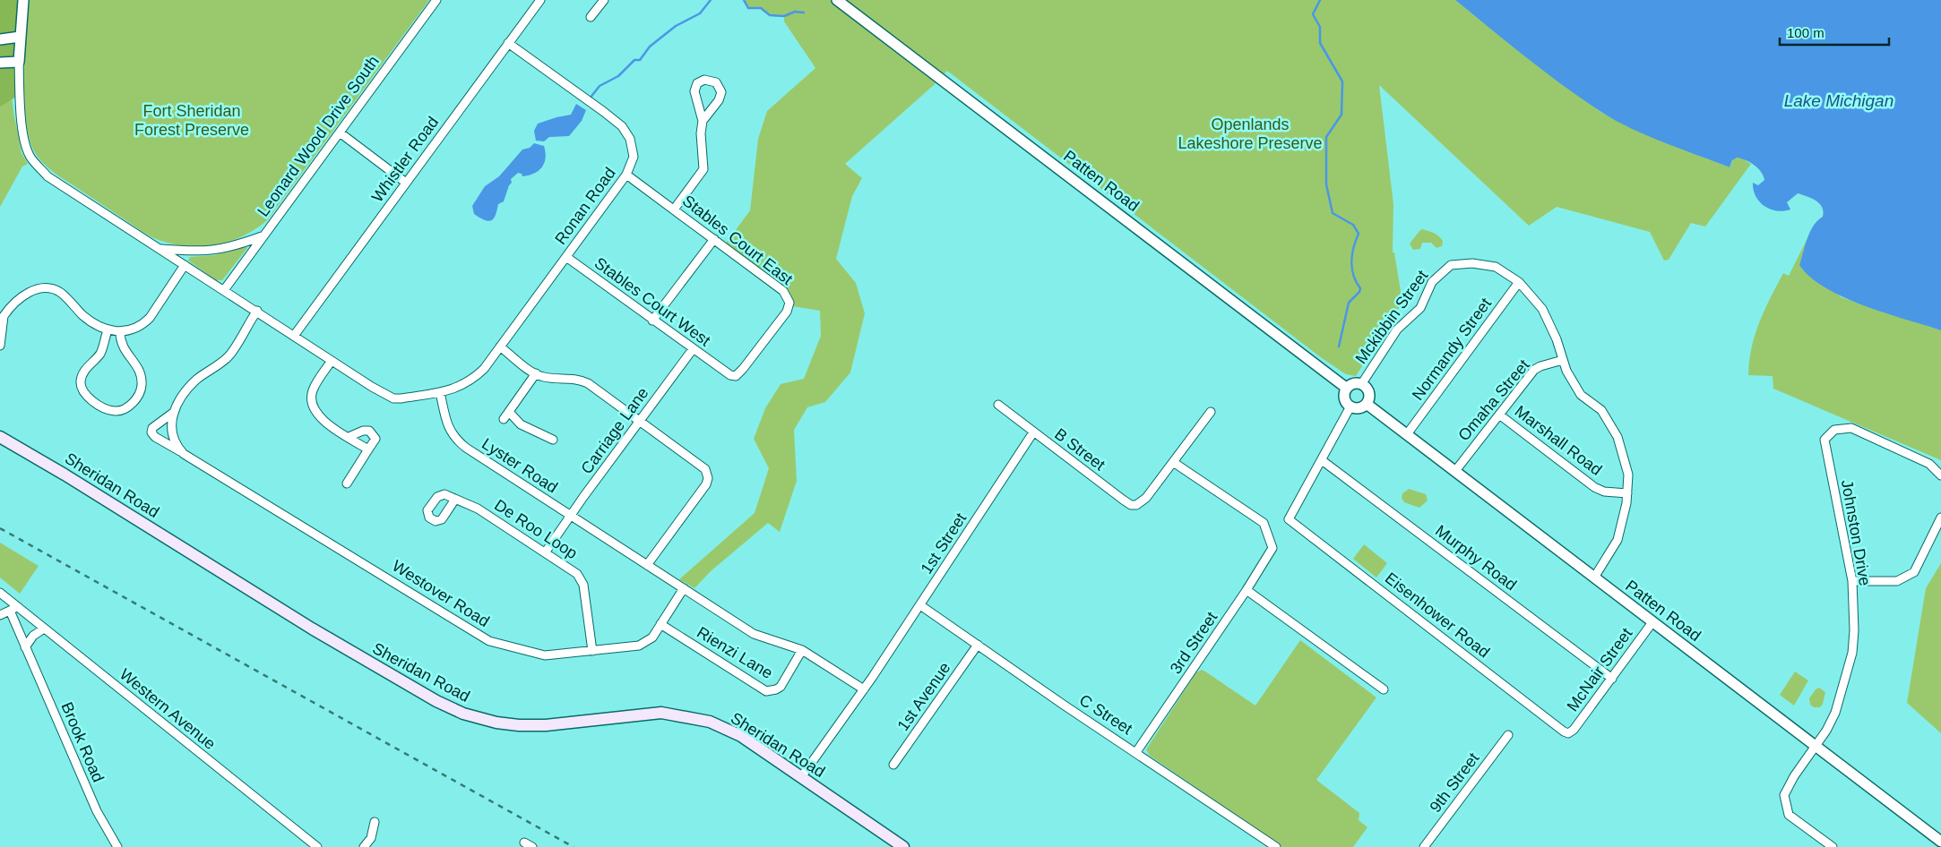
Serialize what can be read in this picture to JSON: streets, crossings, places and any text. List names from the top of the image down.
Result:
{
  "streets": {
    "main road": ["Sheridan Road"],
    "street": [
      "Leonard Wood Drive South",
      "Whistler Road",
      "Patten Road",
      "Ronan Road",
      "Stables Court East",
      "Stables Court West",
      "Mckibbin Street",
      "Normandy Street",
      "Omaha Street",
      "Carriage Lane",
      "Marshall Road",
      "B Street",
      "Lyster Road",
      "De Roo Loop",
      "Johnston Drive",
      "1st Street",
      "Murphy Road",
      "Westover Road",
      "Eisenhower Road",
      "3rd Street",
      "Rienzi Lane",
      "McNair Street",
      "1st Avenue",
      "Western Avenue",
      "C Street",
      "Brook Road",
      "9th Street"
    ]
  },
  "crossings": [
    ["Whistler Road", "Ronan Road"],
    ["Patten Road", "Mckibbin Street"],
    ["Patten Road", "Normandy Street"],
    ["Patten Road", "Omaha Street"],
    ["Patten Road", "Johnston Drive"],
    ["Patten Road", "McNair Street"],
    ["Ronan Road", "Stables Court East"],
    ["Ronan Road", "Stables Court West"],
    ["Ronan Road", "Lyster Road"],
    ["Stables Court East", "Stables Court West"],
    ["Stables Court West", "Carriage Lane"],
    ["Mckibbin Street", "Normandy Street"],
    ["Mckibbin Street", "Omaha Street"],
    ["Mckibbin Street", "Marshall Road"],
    ["Omaha Street", "Marshall Road"],
    ["Carriage Lane", "Lyster Road"],
    ["Carriage Lane", "De Roo Loop"],
    ["B Street", "1st Street"],
    ["B Street", "3rd Street"],
    ["Lyster Road", "1st Street"],
    ["Lyster Road", "Westover Road"],
    ["Lyster Road", "Rienzi Lane"],
    ["Sheridan Road", "1st Street"],
    ["De Roo Loop", "Westover Road"],
    ["1st Street", "C Street"],
    ["Murphy Road", "Eisenhower Road"],
    ["Murphy Road", "McNair Street"],
    ["Westover Road", "Rienzi Lane"],
    ["Eisenhower Road", "McNair Street"],
    ["3rd Street", "C Street"],
    ["1st Avenue", "C Street"]
  ],
  "water": ["Lake Michigan"],
  "parks": ["Fort Sheridan Forest Preserve", "Openlands Lakeshore Preserve"],
  "scale_bar": "100 m"
}
